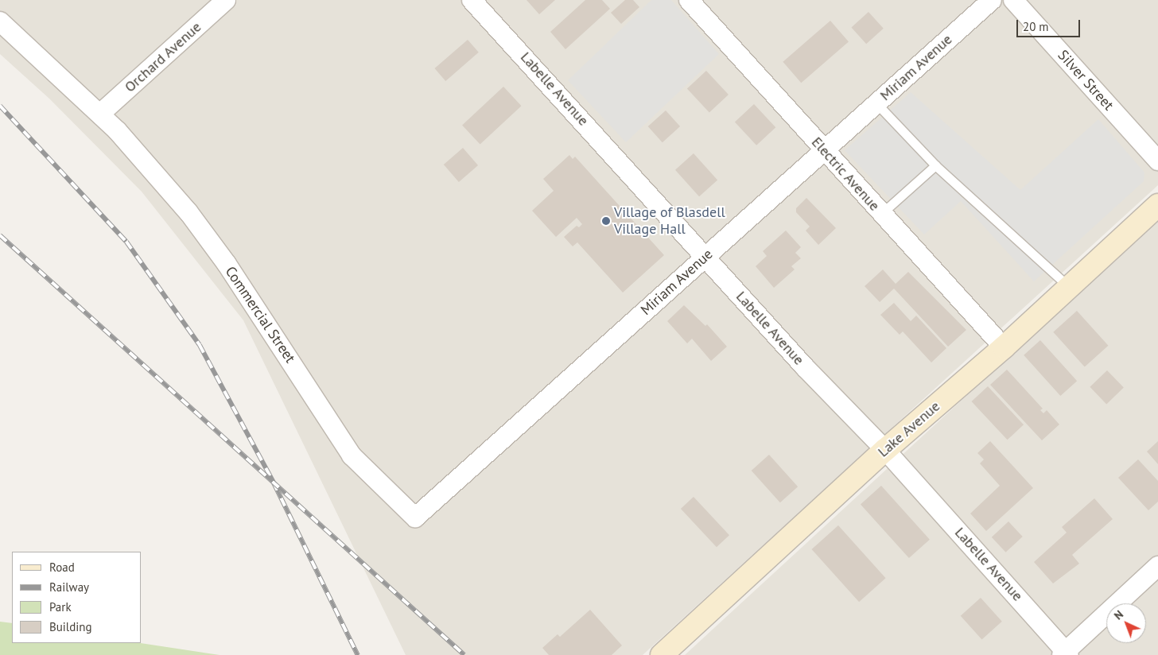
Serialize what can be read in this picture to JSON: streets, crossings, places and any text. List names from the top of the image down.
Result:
{
  "streets": {
    "street": [
      "Orchard Avenue",
      "Miriam Avenue",
      "Silver Street",
      "Labelle Avenue",
      "Electric Avenue",
      "Commercial Street",
      "Lake Avenue"
    ]
  },
  "crossings": [
    ["Orchard Avenue", "Commercial Street"],
    ["Miriam Avenue", "Labelle Avenue"],
    ["Miriam Avenue", "Electric Avenue"],
    ["Miriam Avenue", "Commercial Street"],
    ["Labelle Avenue", "Lake Avenue"],
    ["Electric Avenue", "Lake Avenue"]
  ],
  "places": ["Village of Blasdell Village Hall"],
  "legend": [
    "Road",
    "Railway",
    "Park",
    "Building"
  ],
  "scale_bar": "20 m",
  "north": "top left"
}
